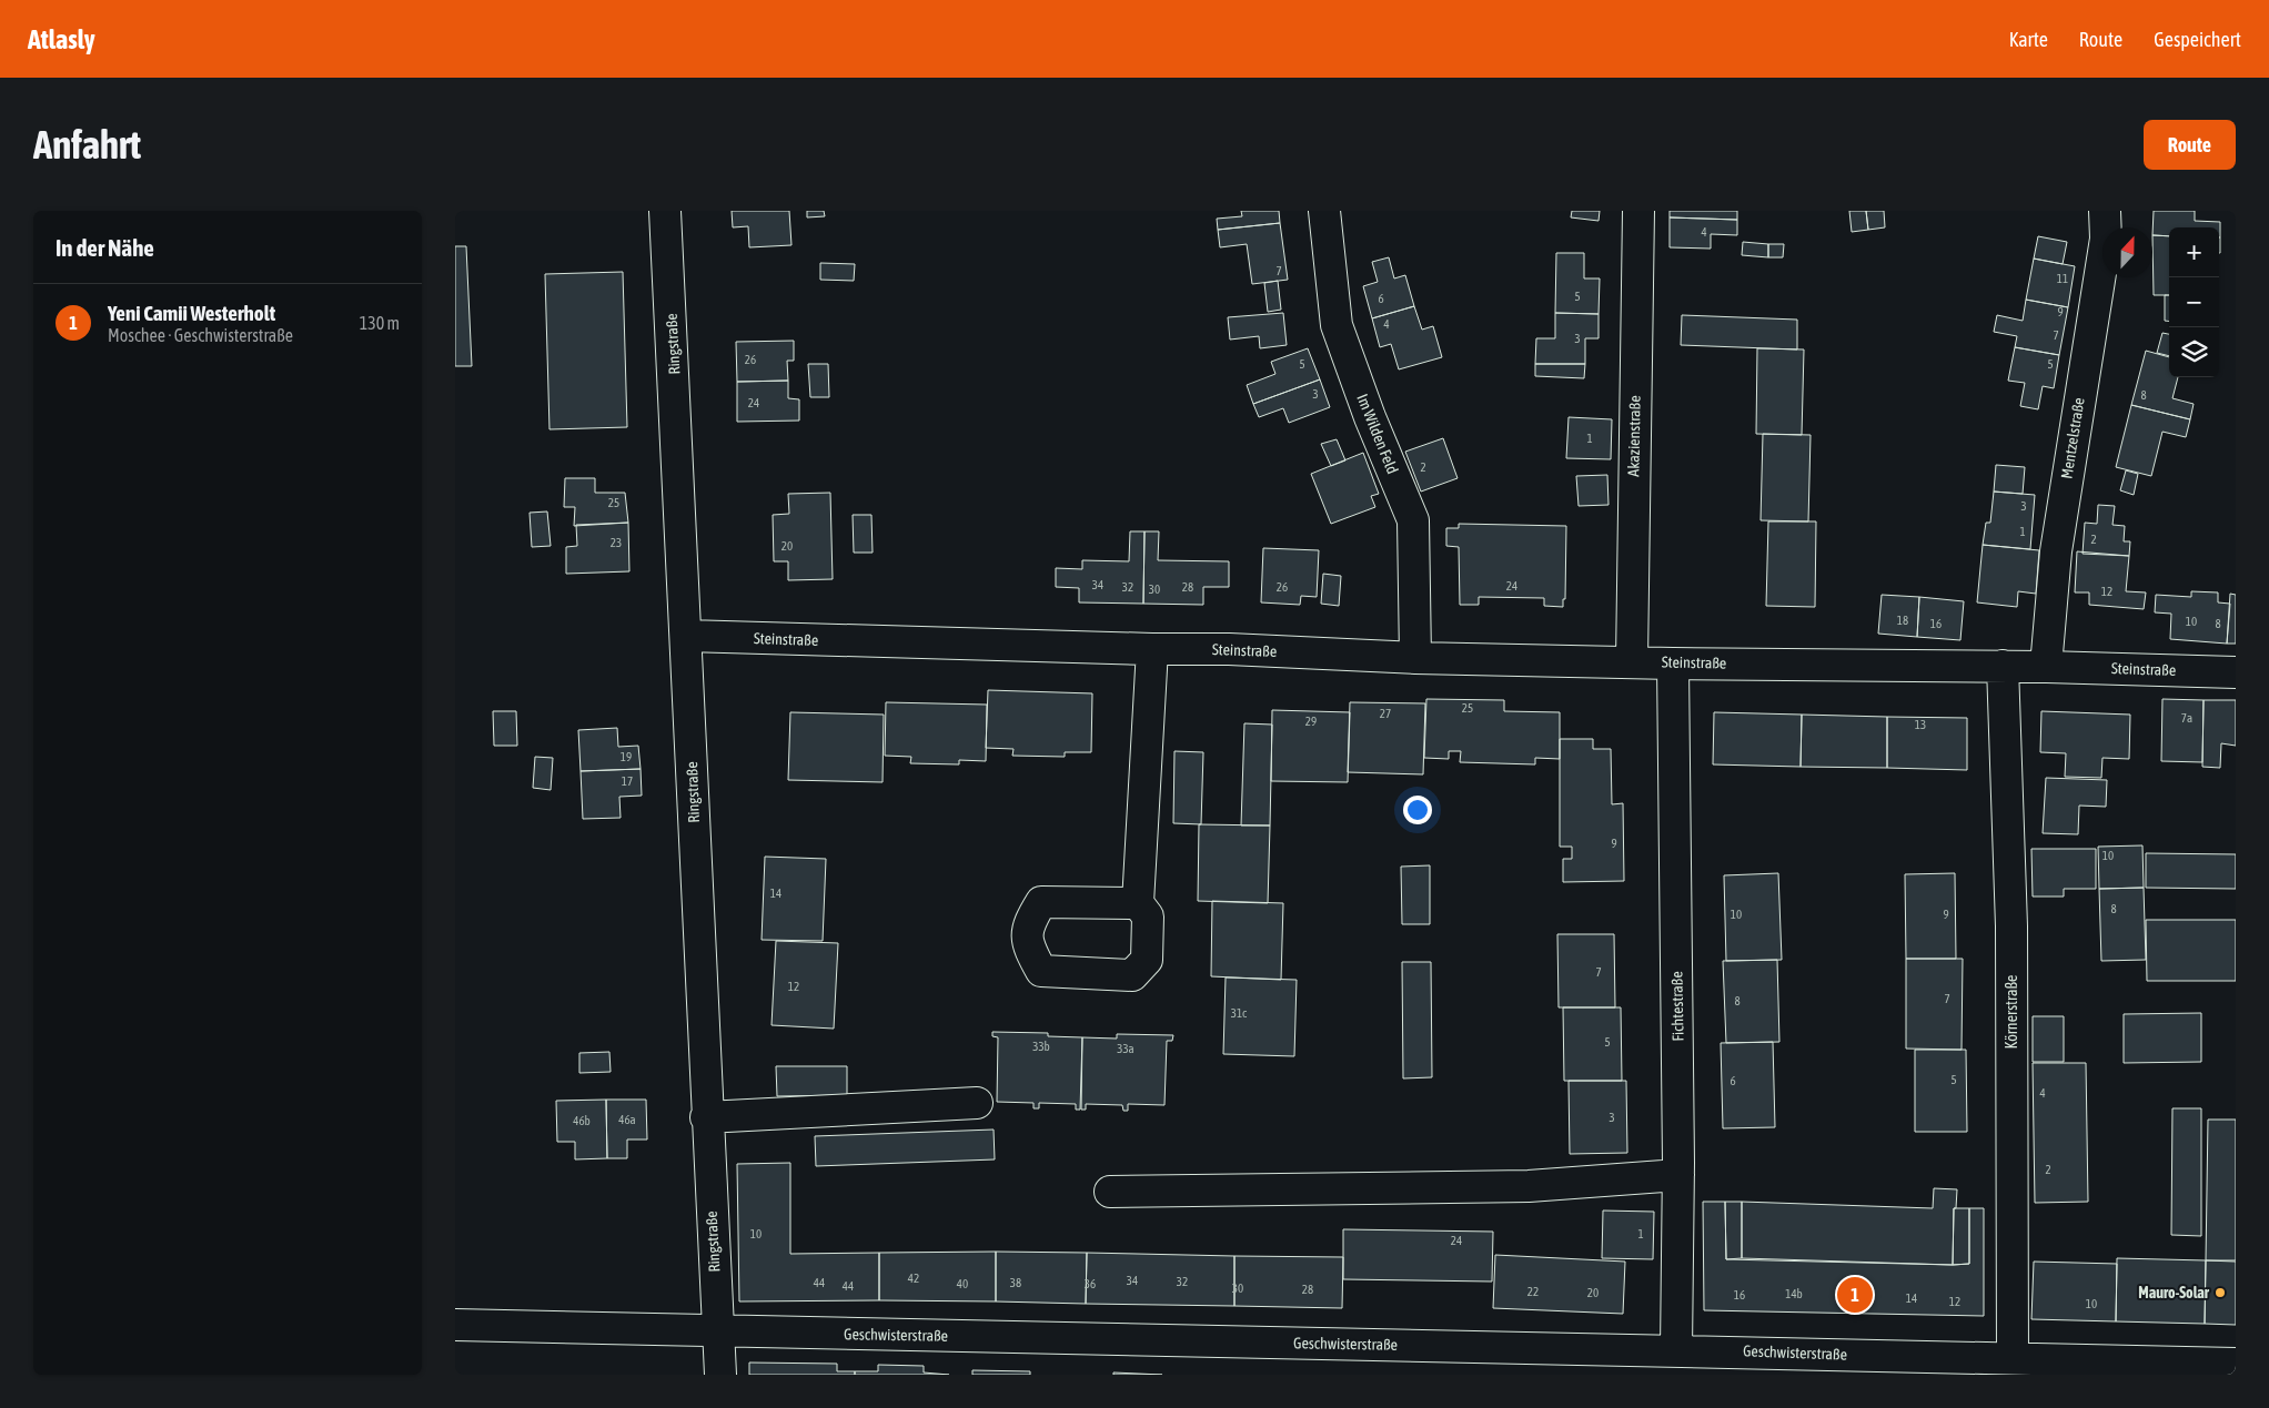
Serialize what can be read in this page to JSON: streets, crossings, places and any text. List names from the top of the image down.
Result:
{
  "streets": {
    "street": [
      "Ringstraße",
      "Im Wilden Feld",
      "Akazienstraße",
      "Mentzelstraße",
      "Steinstraße",
      "Fichtestraße",
      "Körnerstraße",
      "Geschwisterstraße"
    ]
  },
  "crossings": [
    ["Ringstraße", "Steinstraße"],
    ["Ringstraße", "Geschwisterstraße"],
    ["Im Wilden Feld", "Steinstraße"],
    ["Akazienstraße", "Steinstraße"],
    ["Mentzelstraße", "Steinstraße"],
    ["Steinstraße", "Fichtestraße"],
    ["Steinstraße", "Körnerstraße"],
    ["Fichtestraße", "Geschwisterstraße"],
    ["Körnerstraße", "Geschwisterstraße"]
  ],
  "places": ["Mauro-Solar"],
  "house_numbers": [
    "4",
    "7",
    "11",
    "5",
    "6",
    "9",
    "4",
    "7",
    "3",
    "26",
    "5",
    "5",
    "3",
    "8",
    "24",
    "1",
    "2",
    "25",
    "3",
    "1",
    "2",
    "23",
    "20",
    "34",
    "24",
    "32",
    "28",
    "26",
    "30",
    "12",
    "18",
    "10",
    "16",
    "8",
    "25",
    "27",
    "7a",
    "29",
    "13",
    "19",
    "17",
    "9",
    "10",
    "14",
    "8",
    "10",
    "9",
    "7",
    "12",
    "7",
    "8",
    "31c",
    "5",
    "33b",
    "33a",
    "5",
    "6",
    "4",
    "3",
    "46a",
    "46b",
    "2",
    "10",
    "1",
    "24",
    "42",
    "34",
    "32",
    "44",
    "38",
    "40",
    "36",
    "44",
    "30",
    "28",
    "22",
    "20",
    "14b",
    "16",
    "14",
    "12",
    "10"
  ],
  "north": "top",
  "page": {
    "header": "Atlasly",
    "nav": ["Karte", "Route", "Gespeichert"],
    "buttons": "Route",
    "title": "Anfahrt",
    "heading": "In der Nähe",
    "map_buttons": ["+", "−"],
    "list": [
      {
        "mark": "1",
        "name": "Yeni Camii Westerholt",
        "note": "Moschee · Geschwisterstraße",
        "value": "130 m"
      }
    ],
    "pins": "1"
  }
}
